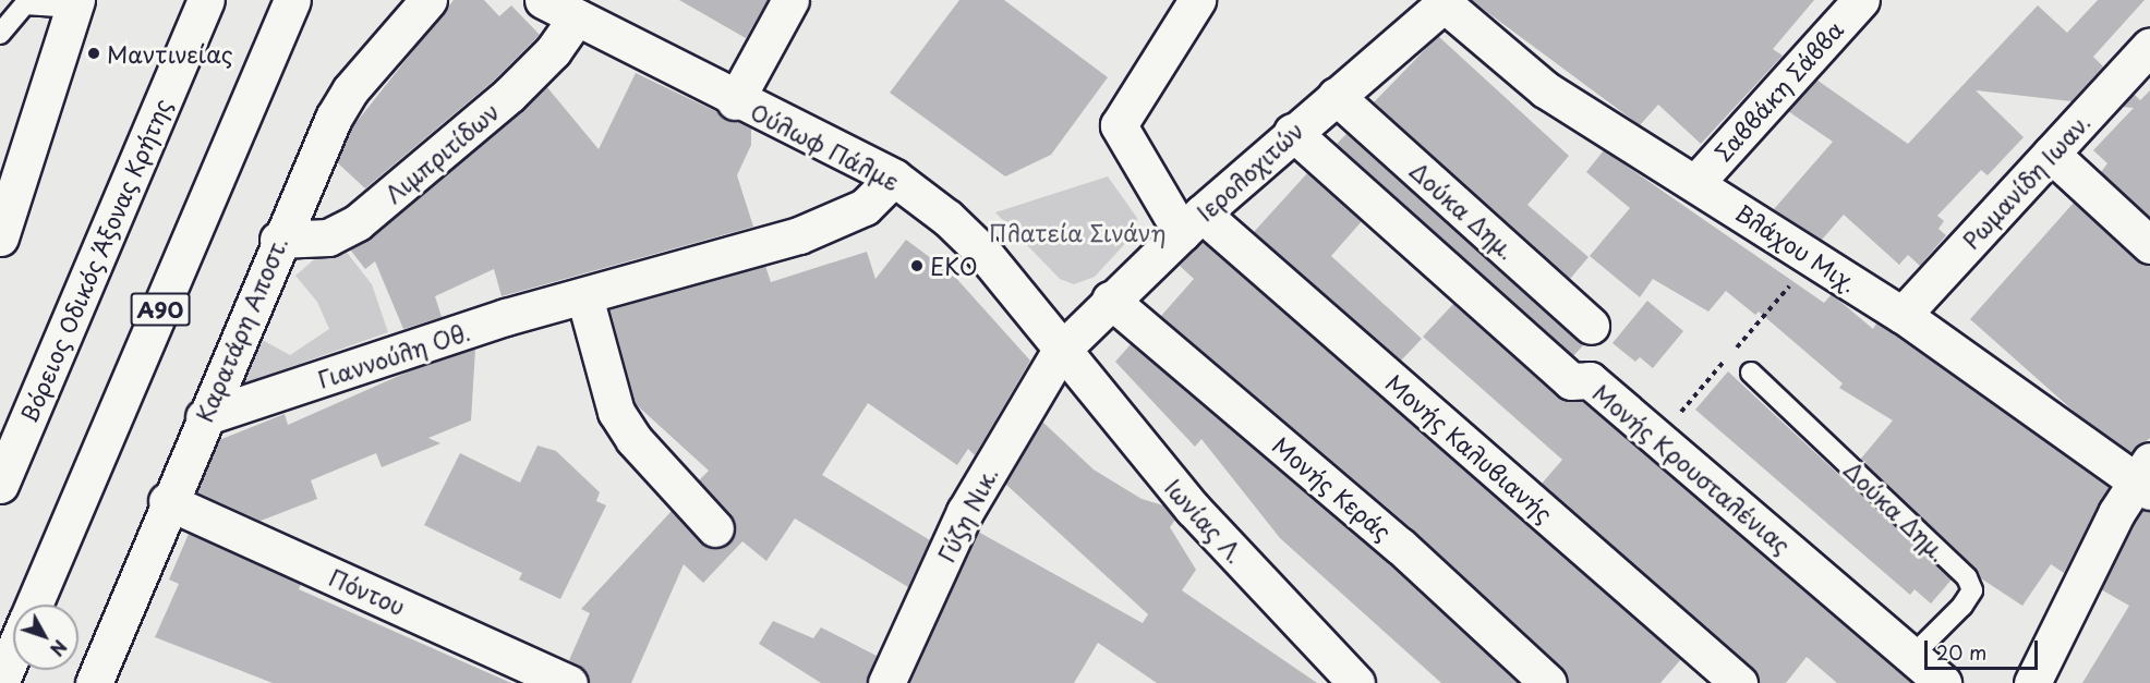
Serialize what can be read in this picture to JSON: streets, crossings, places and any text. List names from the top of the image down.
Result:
{
  "streets": {
    "main road": [
      "Σαββάκη Σάββα",
      "Ούλωφ Πάλμε",
      "Λιμπριτίδων",
      "Ιερολοχιτών",
      "Ρωμανίδη Ιωαν.",
      "Δούκα Δημ.",
      "Βλάχου Μιχ.",
      "Βόρειος Οδικός Άξονας Κρήτης",
      "Α90",
      "Καρατάρη Αποστ.",
      "Γιαννούλη Οθ.",
      "Μονής Καλυβιανής",
      "Μονής Κρουσταλένιας",
      "Μονής Κεράς",
      "Γύζη Νικ.",
      "Ιωνίας Λ.",
      "Πόντου"
    ]
  },
  "crossings": [
    ["Σαββάκη Σάββα", "Βλάχου Μιχ."],
    ["Ούλωφ Πάλμε", "Λιμπριτίδων"],
    ["Ούλωφ Πάλμε", "Ιερολοχιτών"],
    ["Ούλωφ Πάλμε", "Γιαννούλη Οθ."],
    ["Ούλωφ Πάλμε", "Γύζη Νικ."],
    ["Ούλωφ Πάλμε", "Ιωνίας Λ."],
    ["Λιμπριτίδων", "Καρατάρη Αποστ."],
    ["Ιερολοχιτών", "Δούκα Δημ."],
    ["Ιερολοχιτών", "Βλάχου Μιχ."],
    ["Ιερολοχιτών", "Μονής Καλυβιανής"],
    ["Ιερολοχιτών", "Μονής Κρουσταλένιας"],
    ["Ιερολοχιτών", "Μονής Κεράς"],
    ["Ιερολοχιτών", "Γύζη Νικ."],
    ["Ιερολοχιτών", "Ιωνίας Λ."],
    ["Ρωμανίδη Ιωαν.", "Βλάχου Μιχ."],
    ["Δούκα Δημ.", "Μονής Κρουσταλένιας"],
    ["Καρατάρη Αποστ.", "Γιαννούλη Οθ."],
    ["Καρατάρη Αποστ.", "Πόντου"],
    ["Γύζη Νικ.", "Ιωνίας Λ."]
  ],
  "parks": ["Πλατεία Σινάνη"],
  "places": ["Μαντινείας", "EKO"],
  "scale_bar": "20 m",
  "north": "bottom right"
}
